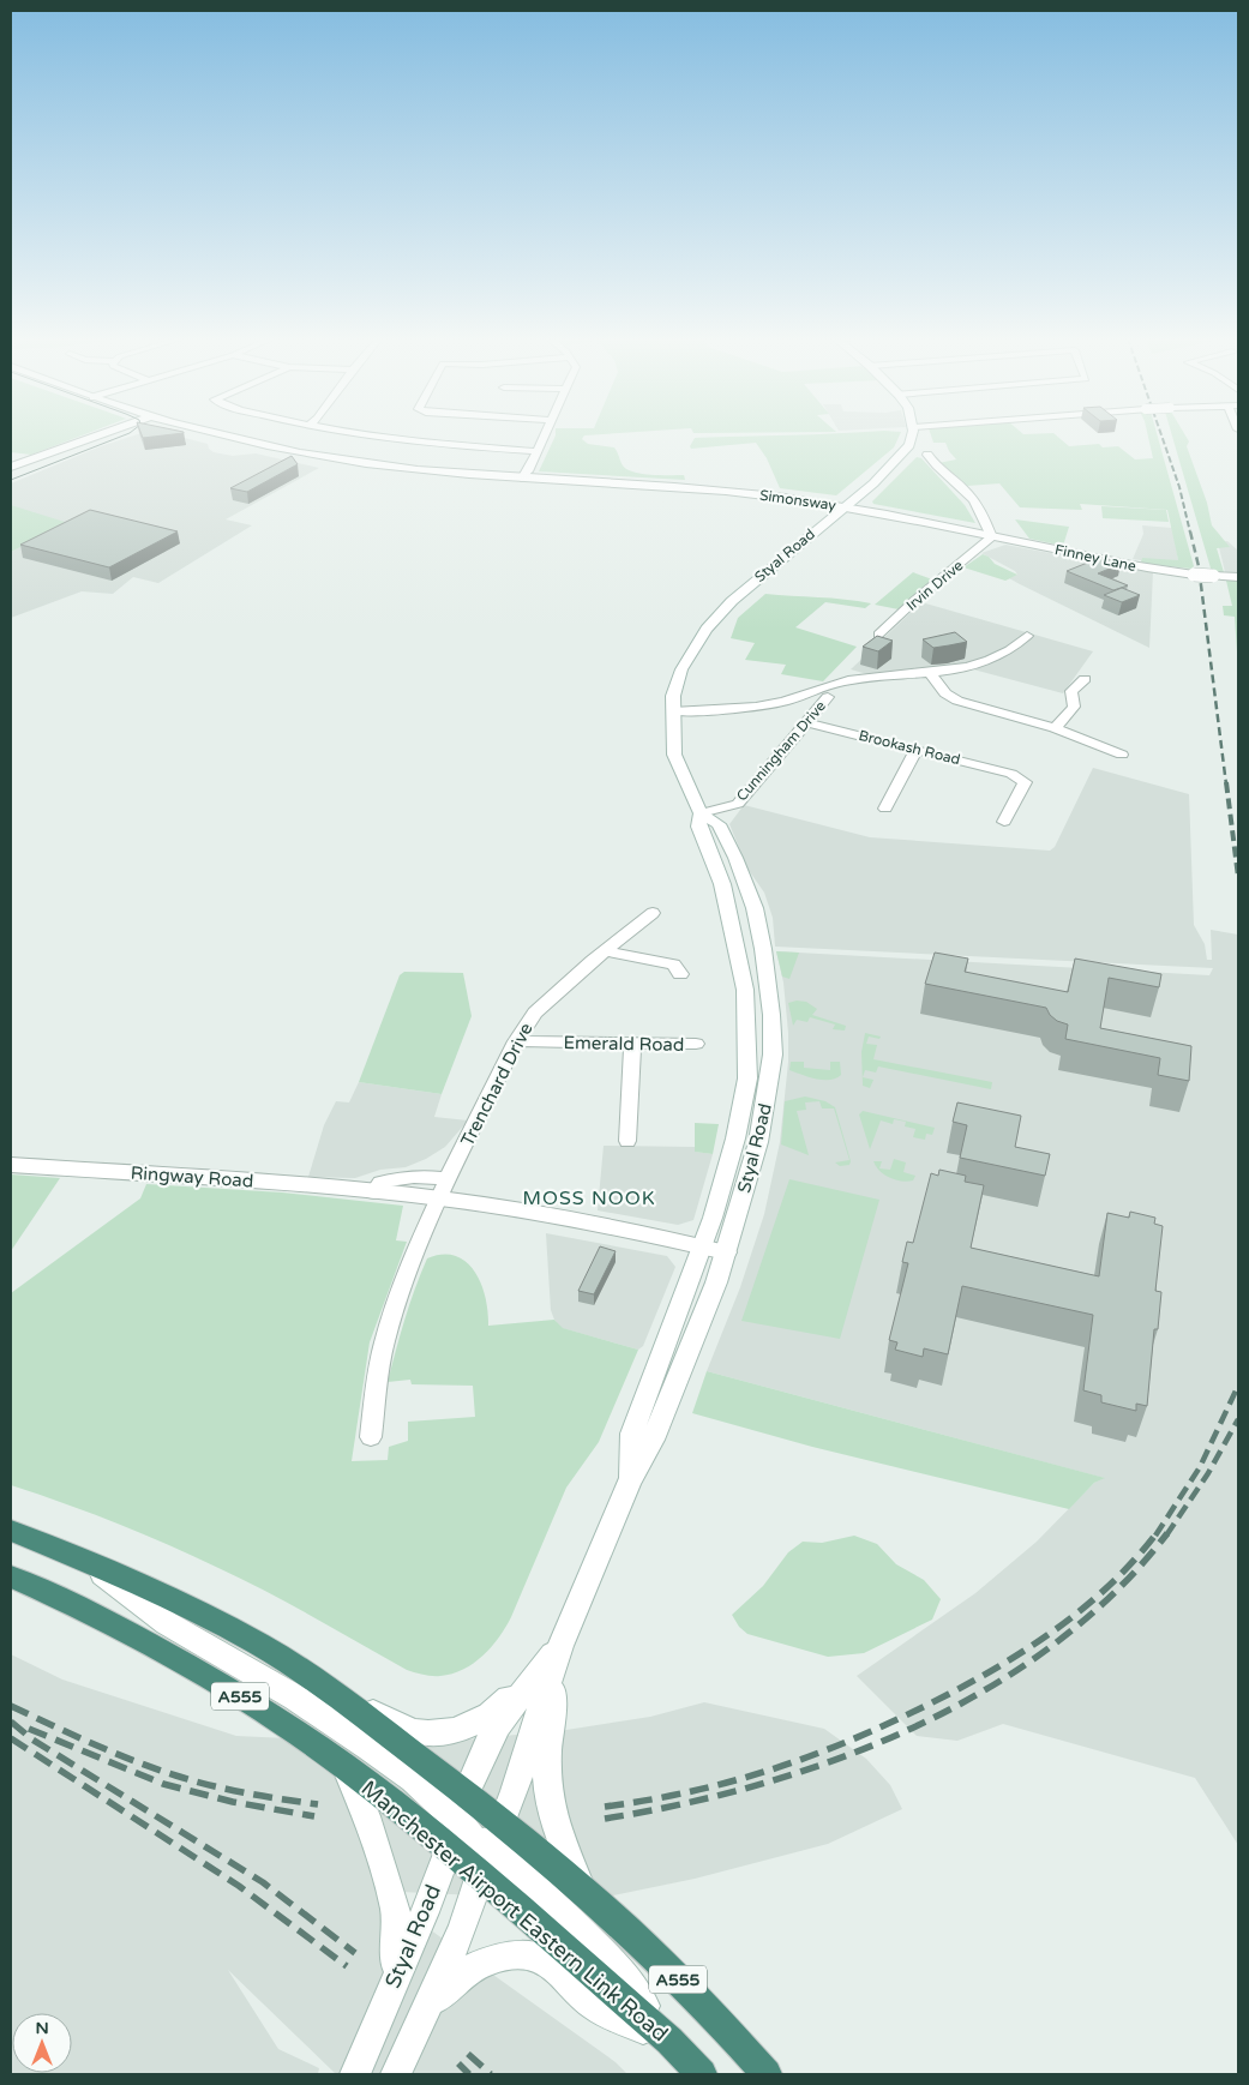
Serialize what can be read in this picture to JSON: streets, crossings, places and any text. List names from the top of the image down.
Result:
{
  "streets": {
    "highway": ["A555", "Manchester Airport Eastern Link Road"],
    "main road": [
      "Simonsway",
      "Styal Road",
      "Finney Lane",
      "Ringway Road"
    ],
    "street": [
      "Irvin Drive",
      "Brookash Road",
      "Cunningham Drive",
      "Emerald Road",
      "Trenchard Drive"
    ]
  },
  "crossings": [
    ["Simonsway", "Styal Road"],
    ["Simonsway", "Finney Lane"],
    ["Styal Road", "Finney Lane"],
    ["Styal Road", "Cunningham Drive"],
    ["Styal Road", "Ringway Road"],
    ["Styal Road", "A555"],
    ["Styal Road", "Manchester Airport Eastern Link Road"],
    ["Finney Lane", "Irvin Drive"],
    ["Brookash Road", "Cunningham Drive"],
    ["Emerald Road", "Trenchard Drive"],
    ["Trenchard Drive", "Ringway Road"],
    ["A555", "Manchester Airport Eastern Link Road"]
  ],
  "districts": ["MOSS NOOK"],
  "north": "top"
}
